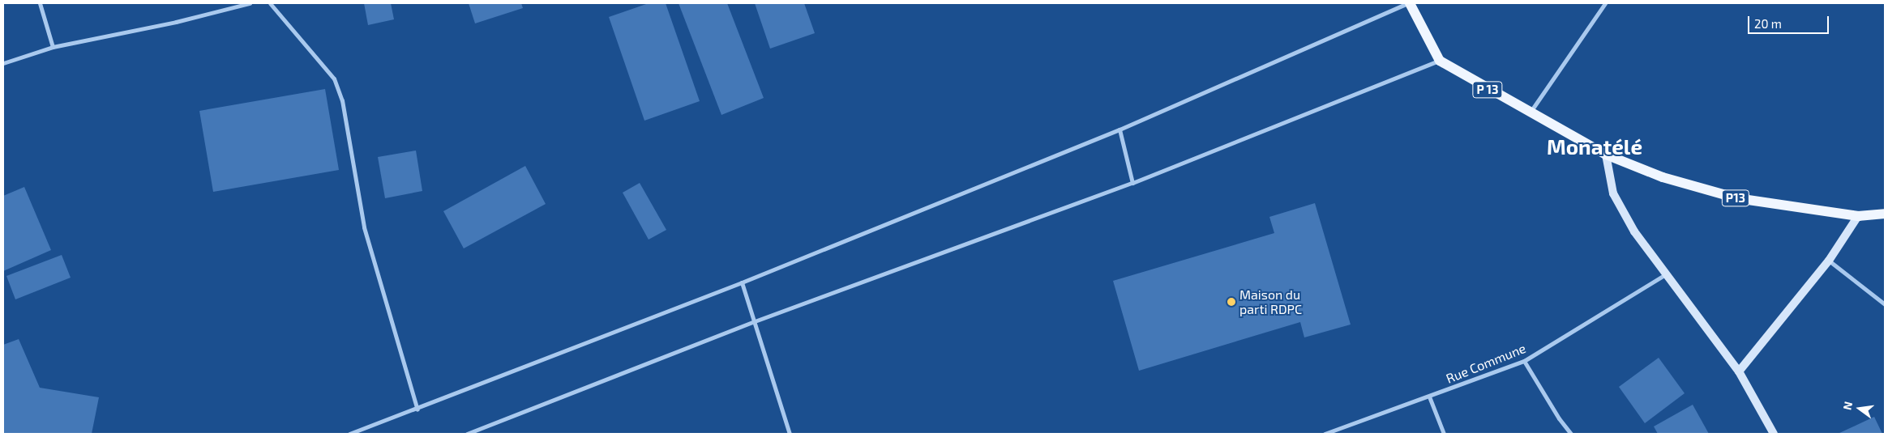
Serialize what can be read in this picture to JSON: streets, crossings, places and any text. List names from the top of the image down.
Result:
{
  "streets": {
    "main road": ["P 13", "P13"],
    "street": ["Rue Commune"]
  },
  "crossings": [
    ["P 13", "P13"]
  ],
  "districts": ["Monatélé"],
  "places": ["Maison du parti RDPC"],
  "scale_bar": "20 m",
  "north": "left"
}
